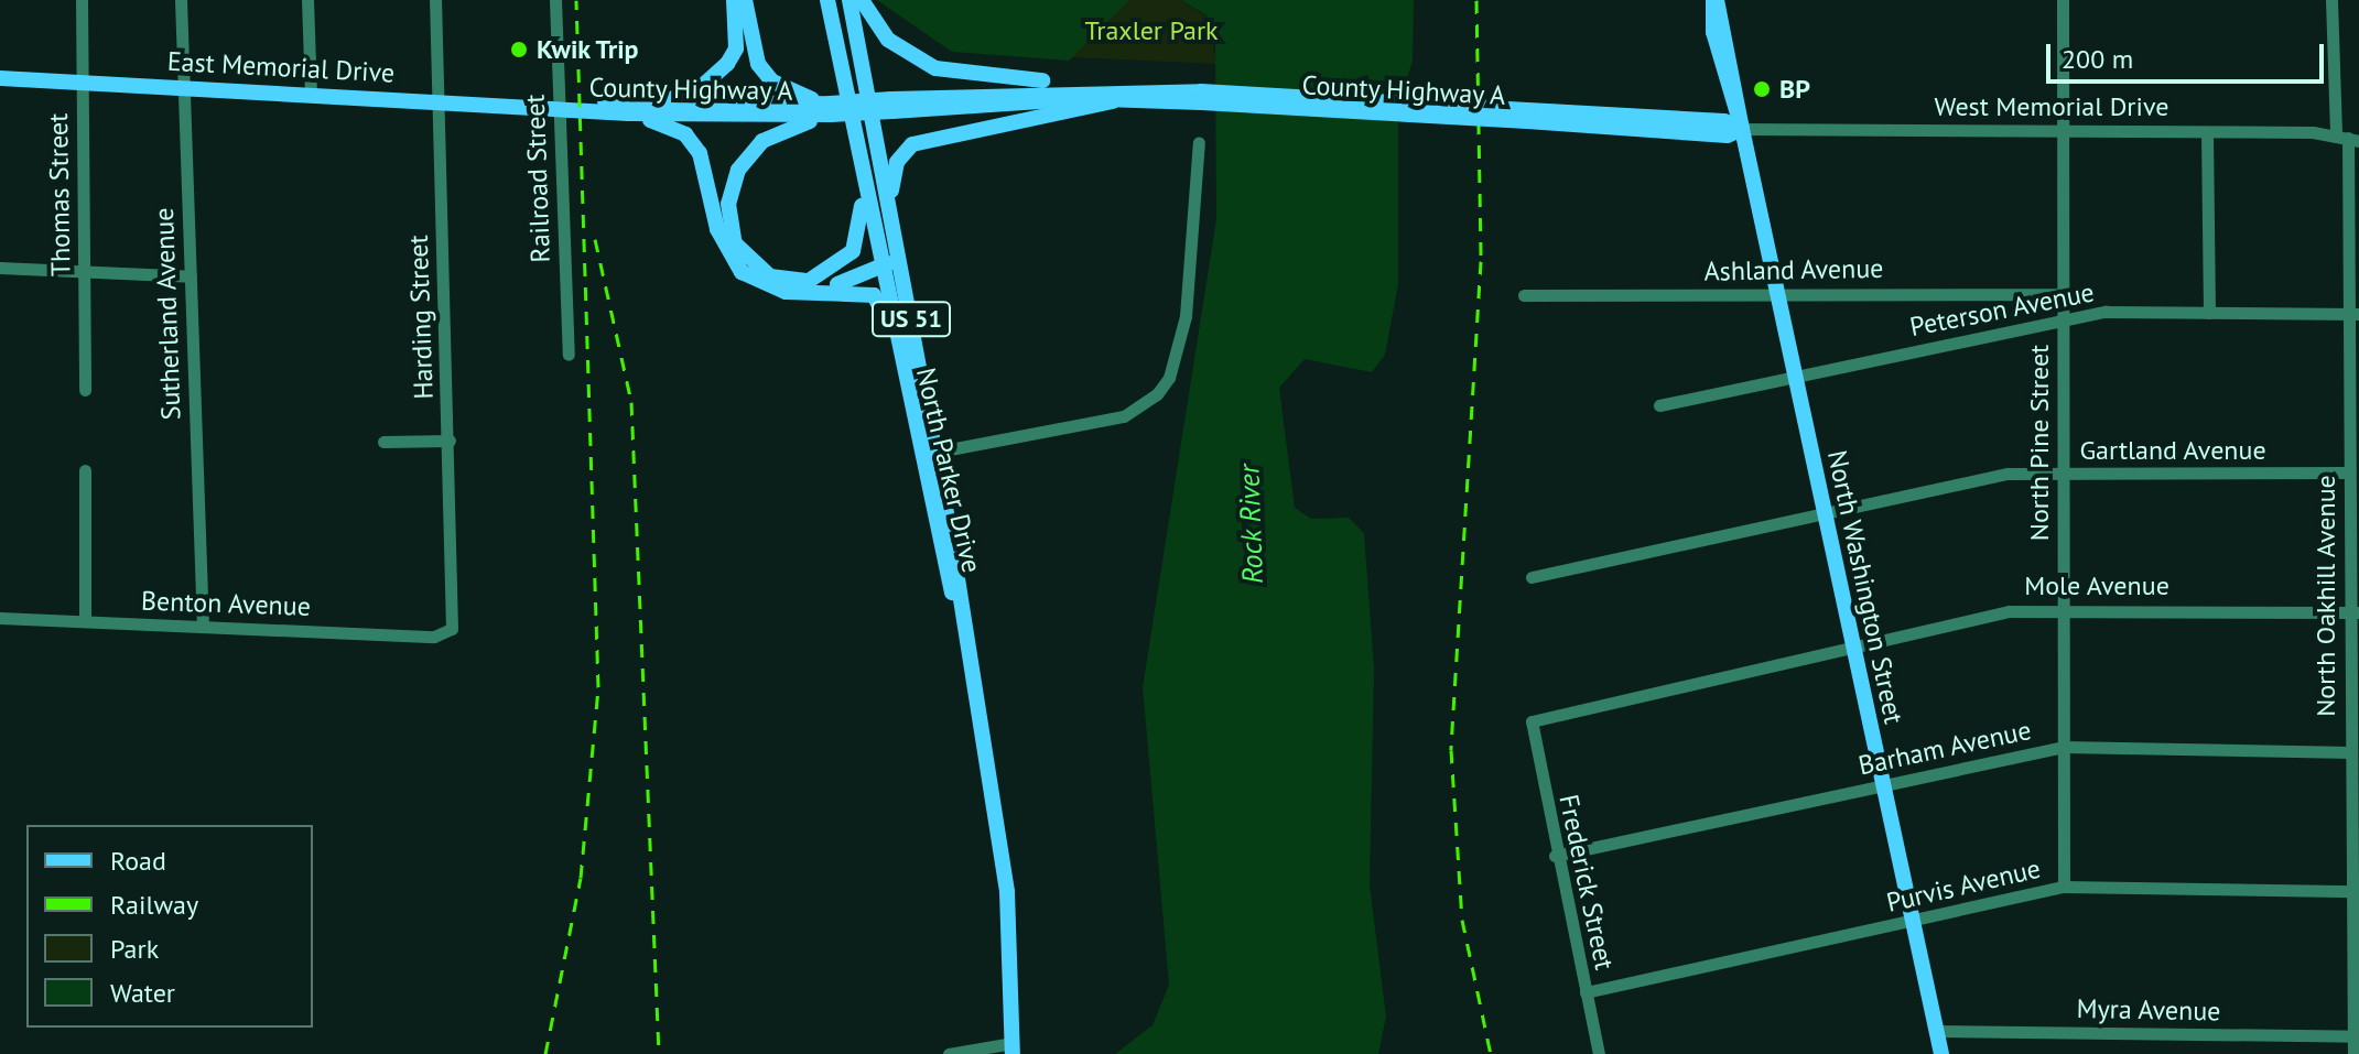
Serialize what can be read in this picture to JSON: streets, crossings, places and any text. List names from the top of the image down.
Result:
{
  "streets": {
    "main road": [
      "East Memorial Drive",
      "County Highway A",
      "West Memorial Drive",
      "US 51",
      "North Parker Drive",
      "North Washington Street"
    ],
    "street": [
      "Railroad Street",
      "Thomas Street",
      "Ashland Avenue",
      "Peterson Avenue",
      "Sutherland Avenue",
      "Harding Street",
      "North Pine Street",
      "Gartland Avenue",
      "Mole Avenue",
      "North Oakhill Avenue",
      "Benton Avenue",
      "Barham Avenue",
      "Frederick Street",
      "Purvis Avenue",
      "Myra Avenue"
    ]
  },
  "crossings": [
    ["East Memorial Drive", "County Highway A"],
    ["East Memorial Drive", "Railroad Street"],
    ["East Memorial Drive", "Thomas Street"],
    ["East Memorial Drive", "Sutherland Avenue"],
    ["East Memorial Drive", "Harding Street"],
    ["County Highway A", "West Memorial Drive"],
    ["County Highway A", "Railroad Street"],
    ["West Memorial Drive", "North Pine Street"],
    ["West Memorial Drive", "North Washington Street"],
    ["West Memorial Drive", "North Oakhill Avenue"],
    ["Ashland Avenue", "North Pine Street"],
    ["Ashland Avenue", "North Washington Street"],
    ["Peterson Avenue", "North Pine Street"],
    ["Peterson Avenue", "North Washington Street"],
    ["Peterson Avenue", "North Oakhill Avenue"],
    ["Sutherland Avenue", "Benton Avenue"],
    ["Harding Street", "Benton Avenue"],
    ["North Pine Street", "Gartland Avenue"],
    ["North Pine Street", "Mole Avenue"],
    ["North Pine Street", "Barham Avenue"],
    ["North Pine Street", "Purvis Avenue"],
    ["Gartland Avenue", "North Washington Street"],
    ["Gartland Avenue", "North Oakhill Avenue"],
    ["Mole Avenue", "North Washington Street"],
    ["Mole Avenue", "North Oakhill Avenue"],
    ["Mole Avenue", "Frederick Street"],
    ["North Washington Street", "Barham Avenue"],
    ["North Washington Street", "Purvis Avenue"],
    ["North Washington Street", "Myra Avenue"],
    ["North Oakhill Avenue", "Barham Avenue"],
    ["North Oakhill Avenue", "Purvis Avenue"],
    ["North Oakhill Avenue", "Myra Avenue"],
    ["Barham Avenue", "Frederick Street"],
    ["Frederick Street", "Purvis Avenue"]
  ],
  "water": ["Rock River"],
  "parks": ["Traxler Park"],
  "places": ["Kwik Trip", "BP"],
  "legend": [
    "Road",
    "Railway",
    "Park",
    "Water"
  ],
  "scale_bar": "200 m"
}
